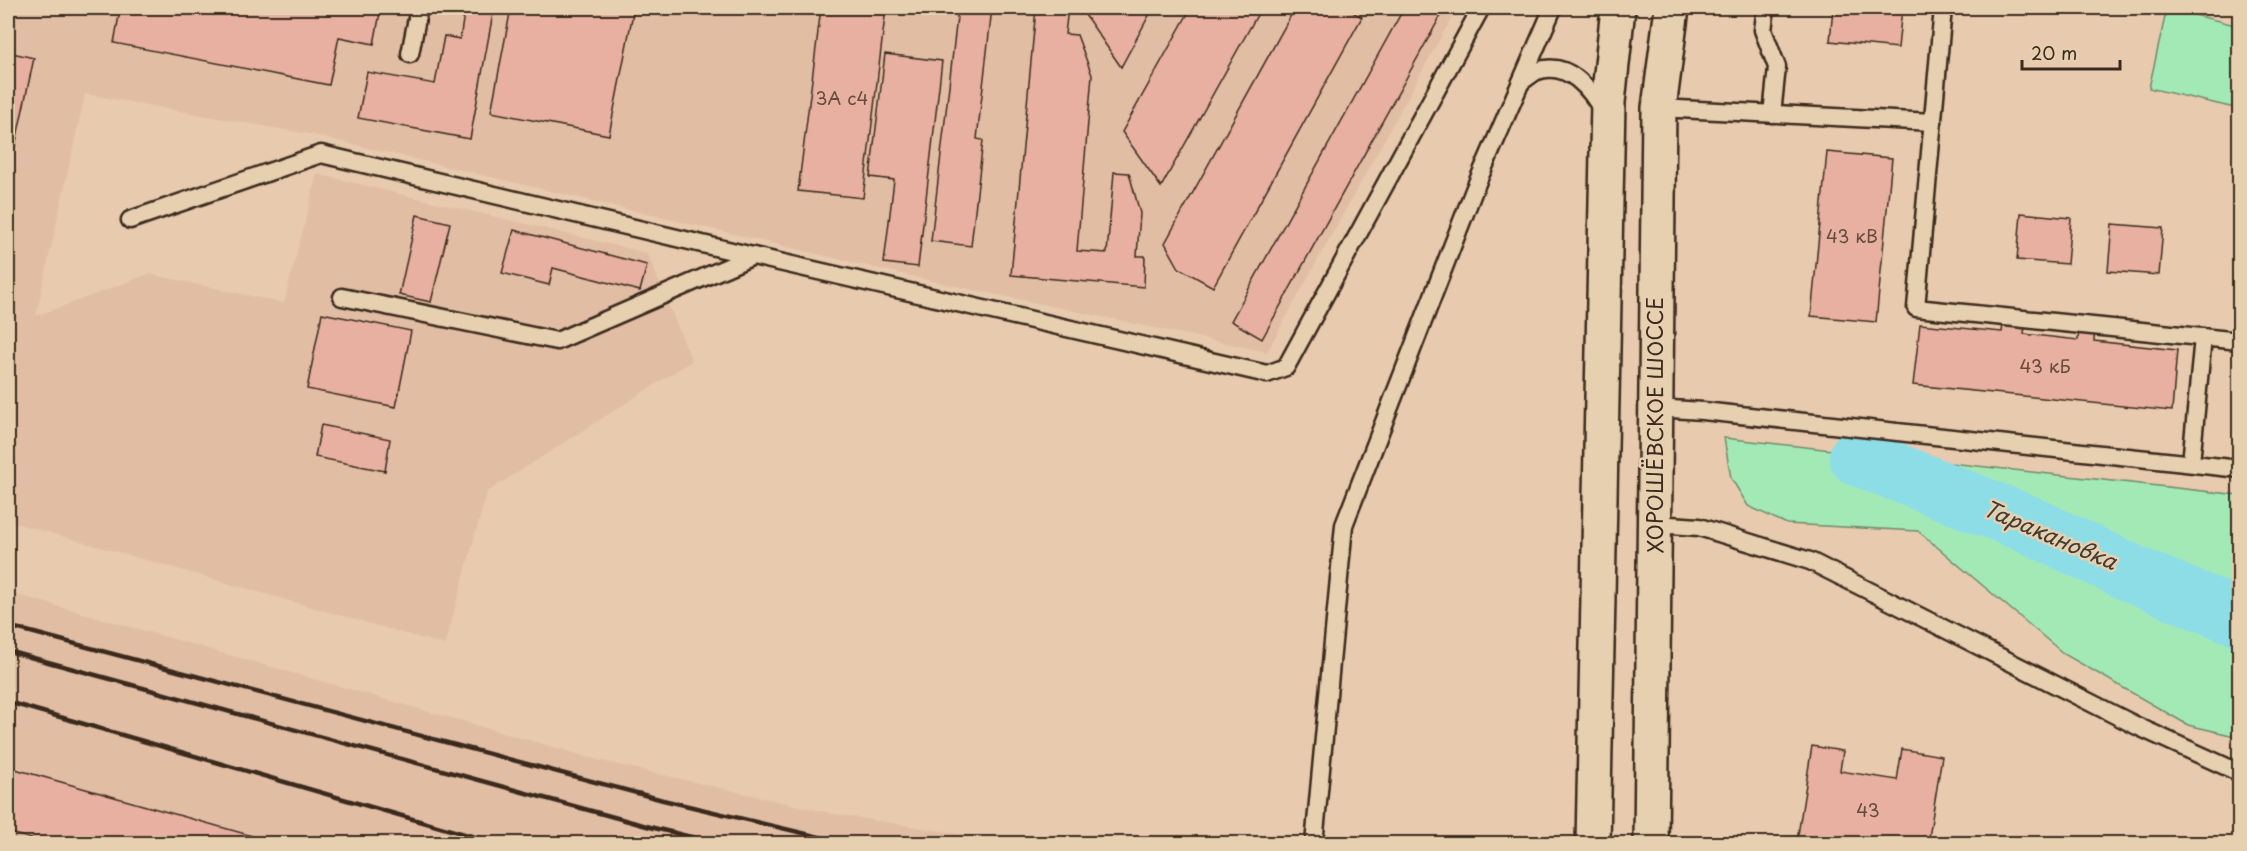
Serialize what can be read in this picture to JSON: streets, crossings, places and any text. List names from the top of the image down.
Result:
{
  "streets": {
    "main road": ["ХОРОШЁВСКОЕ ШОССЕ"]
  },
  "water": ["Таракановка"],
  "house_numbers": [
    "3А с4",
    "43 кВ",
    "43 кБ",
    "43"
  ],
  "scale_bar": "20 m"
}
